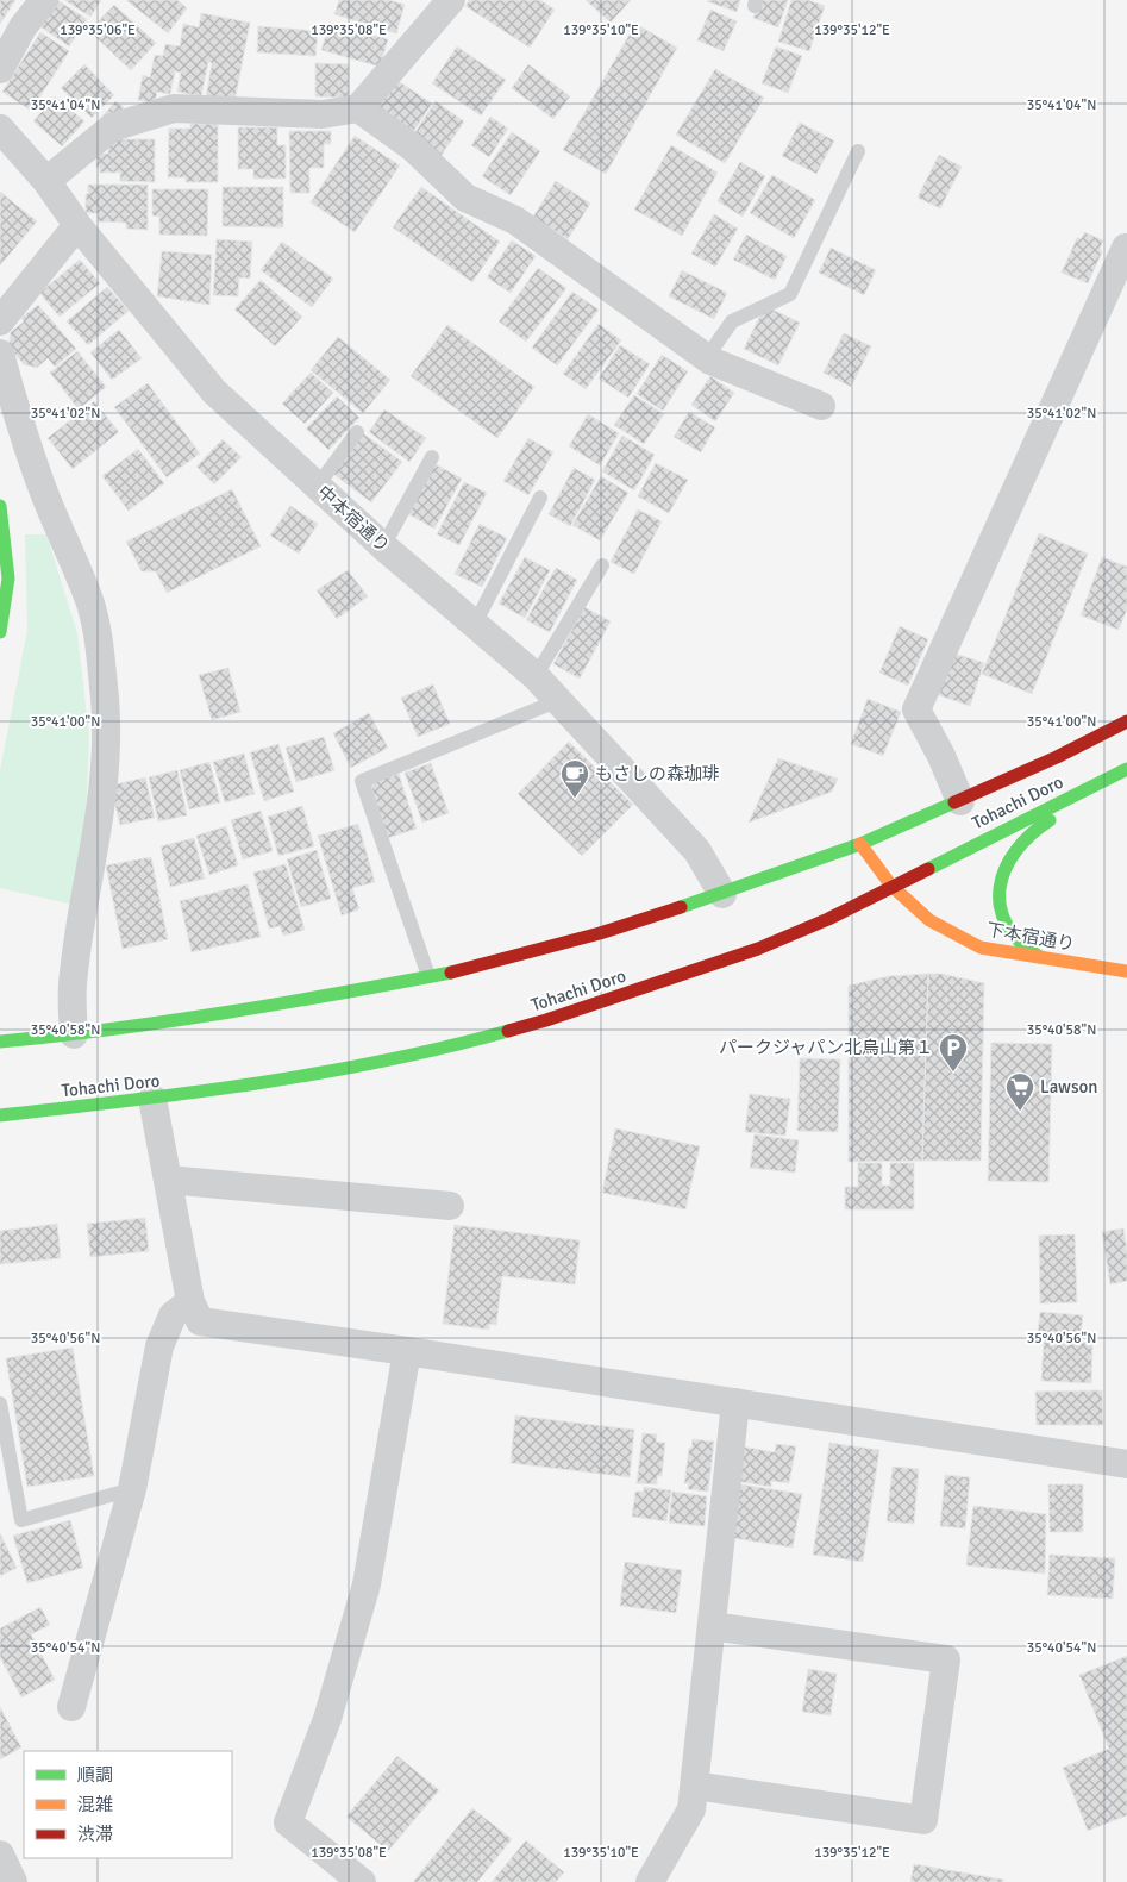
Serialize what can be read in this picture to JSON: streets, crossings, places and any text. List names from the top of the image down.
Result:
{
  "streets": {
    "main road": ["Tohachi Doro", "下本宿通り"],
    "street": ["中本宿通り"]
  },
  "crossings": [
    ["中本宿通り", "Tohachi Doro"],
    ["Tohachi Doro", "下本宿通り"]
  ],
  "places": {
    "cafe": ["もさしの森珈琲"],
    "parking": ["パークジャパン北烏山第１"],
    "supermarket": ["Lawson"]
  },
  "legend": ["順調", "混雑", "渋滞"],
  "coordinates": [
    "139°35'06\"E",
    "139°35'08\"E",
    "139°35'10\"E",
    "139°35'12\"E",
    "35°41'04\"N",
    "35°41'02\"N",
    "35°41'00\"N",
    "35°40'58\"N",
    "35°40'56\"N",
    "35°40'54\"N"
  ]
}
